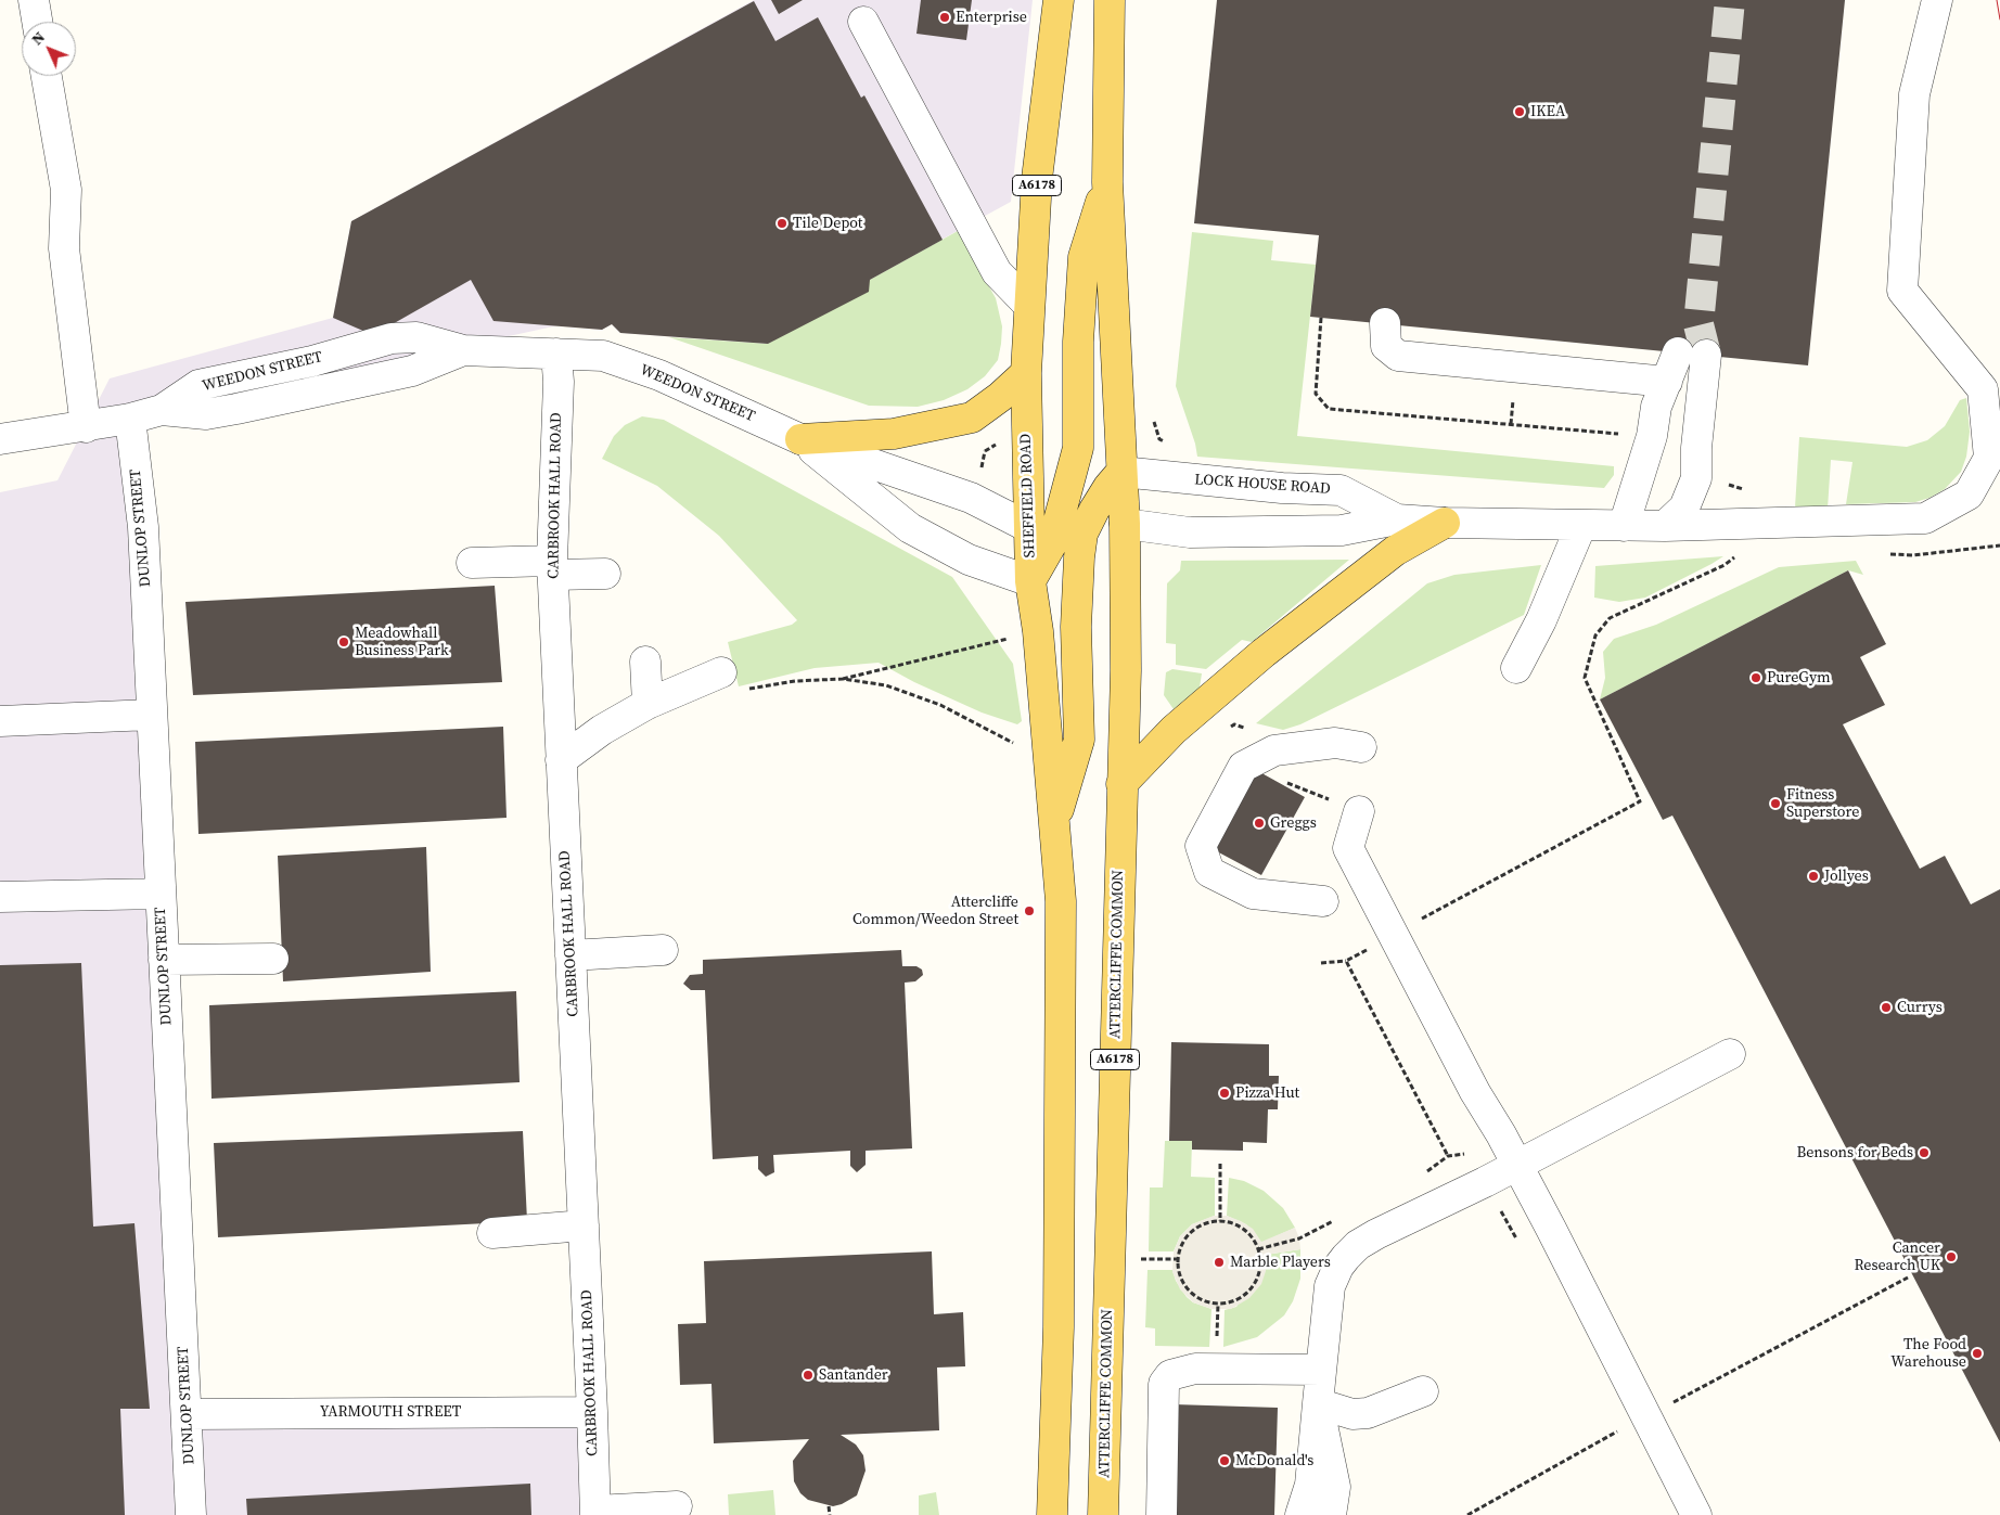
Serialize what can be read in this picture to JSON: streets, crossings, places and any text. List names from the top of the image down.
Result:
{
  "streets": {
    "main road": ["A6178", "SHEFFIELD ROAD", "ATTERCLIFFE COMMON"],
    "street": [
      "WEEDON STREET",
      "LOCK HOUSE ROAD",
      "CARBROOK HALL ROAD",
      "DUNLOP STREET",
      "YARMOUTH STREET"
    ]
  },
  "crossings": [
    ["A6178", "WEEDON STREET"],
    ["A6178", "SHEFFIELD ROAD"],
    ["WEEDON STREET", "CARBROOK HALL ROAD"],
    ["WEEDON STREET", "SHEFFIELD ROAD"],
    ["WEEDON STREET", "DUNLOP STREET"],
    ["LOCK HOUSE ROAD", "SHEFFIELD ROAD"],
    ["LOCK HOUSE ROAD", "ATTERCLIFFE COMMON"],
    ["CARBROOK HALL ROAD", "YARMOUTH STREET"],
    ["SHEFFIELD ROAD", "ATTERCLIFFE COMMON"],
    ["DUNLOP STREET", "YARMOUTH STREET"]
  ],
  "places": [
    "Enterprise",
    "IKEA",
    "Tile Depot",
    "Meadowhall Business Park",
    "PureGym",
    "Fitness Superstore",
    "Greggs",
    "Jollyes",
    "Attercliffe Common/Weedon Street",
    "Currys",
    "Pizza Hut",
    "Bensons for Beds",
    "Cancer Research UK",
    "Marble Players",
    "The Food Warehouse",
    "Santander",
    "McDonald's"
  ],
  "north": "top left"
}
